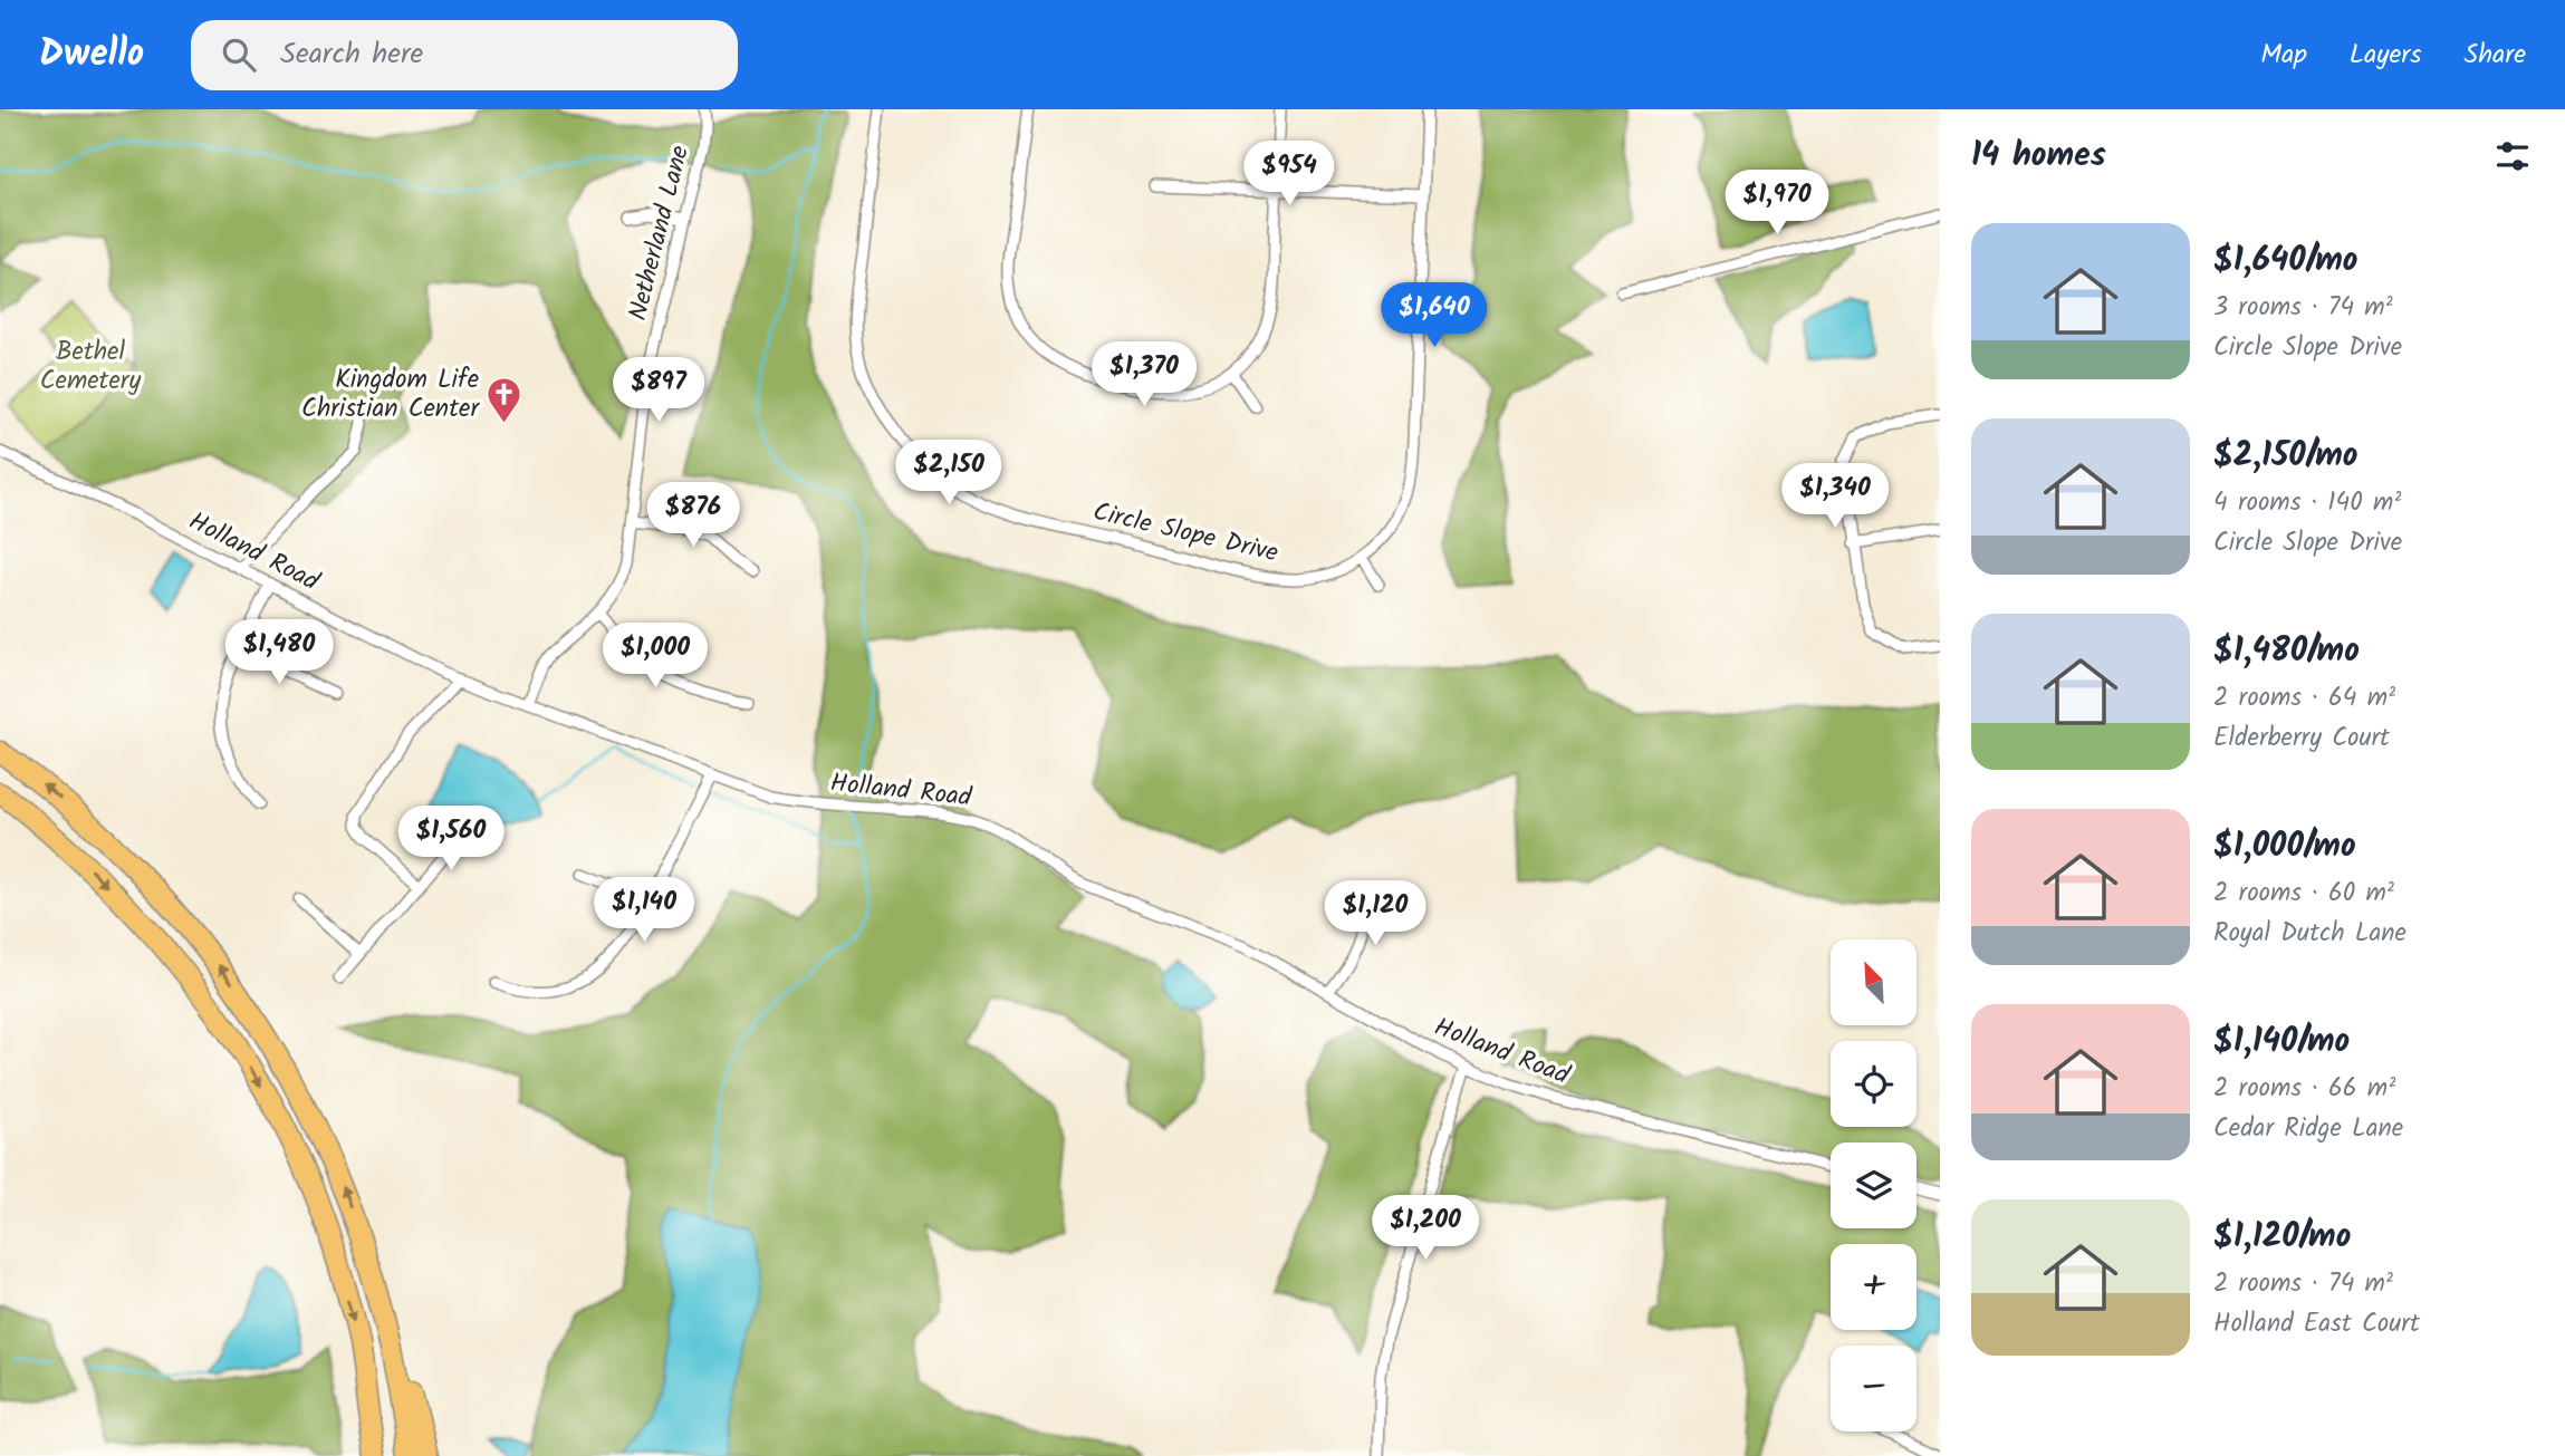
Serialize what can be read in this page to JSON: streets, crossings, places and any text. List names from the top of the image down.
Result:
{
  "streets": {
    "street": ["Netherland Lane", "Circle Slope Drive", "Holland Road"]
  },
  "crossings": [
    ["Netherland Lane", "Holland Road"]
  ],
  "parks": ["Bethel Cemetery"],
  "places": {
    "church": ["Kingdom Life Christian Center"]
  },
  "north": "top left",
  "page": {
    "header": "Dwello",
    "search": "Search here",
    "nav": ["Map", "Layers", "Share"],
    "heading": "14 homes",
    "price": [
      "$954",
      "$1,970",
      "$1,640",
      "$1,370",
      "$897",
      "$2,150",
      "$1,340",
      "$876",
      "$1,480",
      "$1,000",
      "$1,560",
      "$1,140",
      "$1,120",
      "$1,200"
    ],
    "list": [
      {
        "name": "$1,640/mo",
        "note": "3 rooms · 74 m² · Circle Slope Drive"
      },
      {
        "name": "$2,150/mo",
        "note": "4 rooms · 140 m² · Circle Slope Drive"
      },
      {
        "name": "$1,480/mo",
        "note": "2 rooms · 64 m² · Elderberry Court"
      },
      {
        "name": "$1,000/mo",
        "note": "2 rooms · 60 m² · Royal Dutch Lane"
      },
      {
        "name": "$1,140/mo",
        "note": "2 rooms · 66 m² · Cedar Ridge Lane"
      },
      {
        "name": "$1,120/mo",
        "note": "2 rooms · 74 m² · Holland East Court"
      }
    ],
    "map_buttons": ["+", "−"]
  }
}
